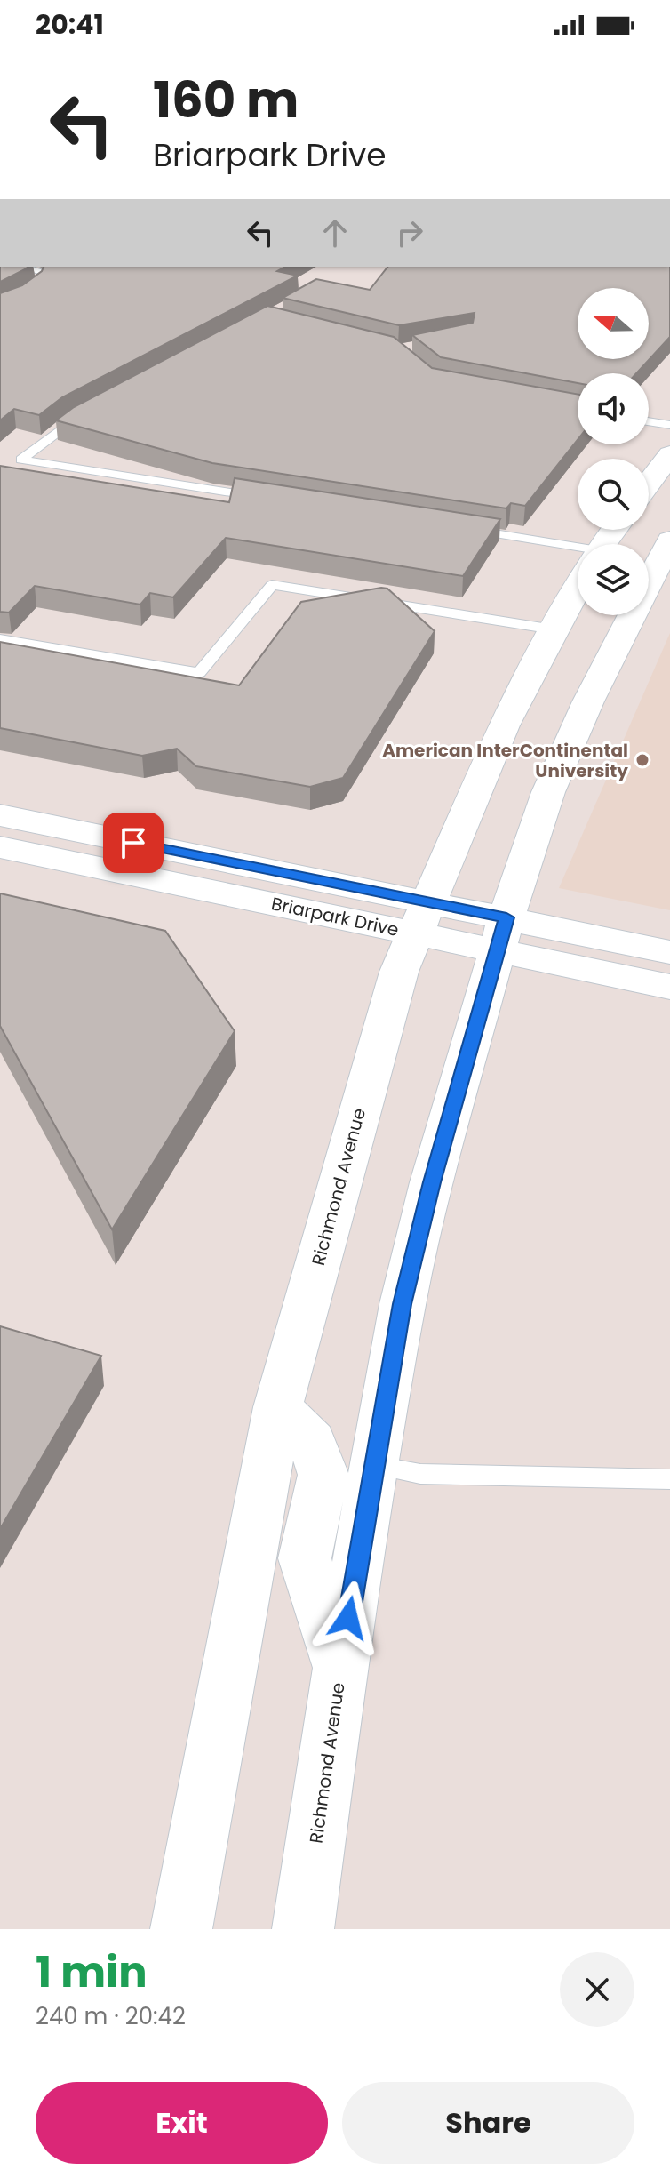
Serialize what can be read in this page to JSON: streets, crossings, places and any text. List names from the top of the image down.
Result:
{
  "streets": {
    "main road": ["Briarpark Drive", "Richmond Avenue"]
  },
  "crossings": [
    ["Briarpark Drive", "Richmond Avenue"]
  ],
  "places": ["American InterContinental University"],
  "north": "left",
  "page": {
    "status": "20:41",
    "turn": ["160 m", "Briarpark Drive"],
    "heading": ["1 min", "240 m · 20:42"],
    "buttons": ["Exit", "Share"]
  }
}
